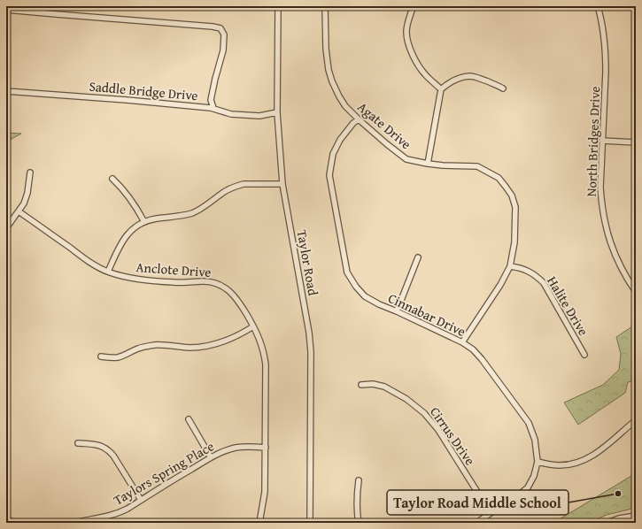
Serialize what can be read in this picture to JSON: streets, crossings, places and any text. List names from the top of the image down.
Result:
{
  "streets": {
    "street": [
      "Saddle Bridge Drive",
      "Agate Drive",
      "North Bridges Drive",
      "Taylor Road",
      "Anclote Drive",
      "Halite Drive",
      "Cinnabar Drive",
      "Cirrus Drive",
      "Taylors Spring Place"
    ]
  },
  "crossings": [
    ["Saddle Bridge Drive", "Taylor Road"],
    ["Agate Drive", "Halite Drive"],
    ["Agate Drive", "Cinnabar Drive"],
    ["Anclote Drive", "Taylors Spring Place"],
    ["Cinnabar Drive", "Cirrus Drive"]
  ],
  "places": ["Taylor Road Middle School"]
}
